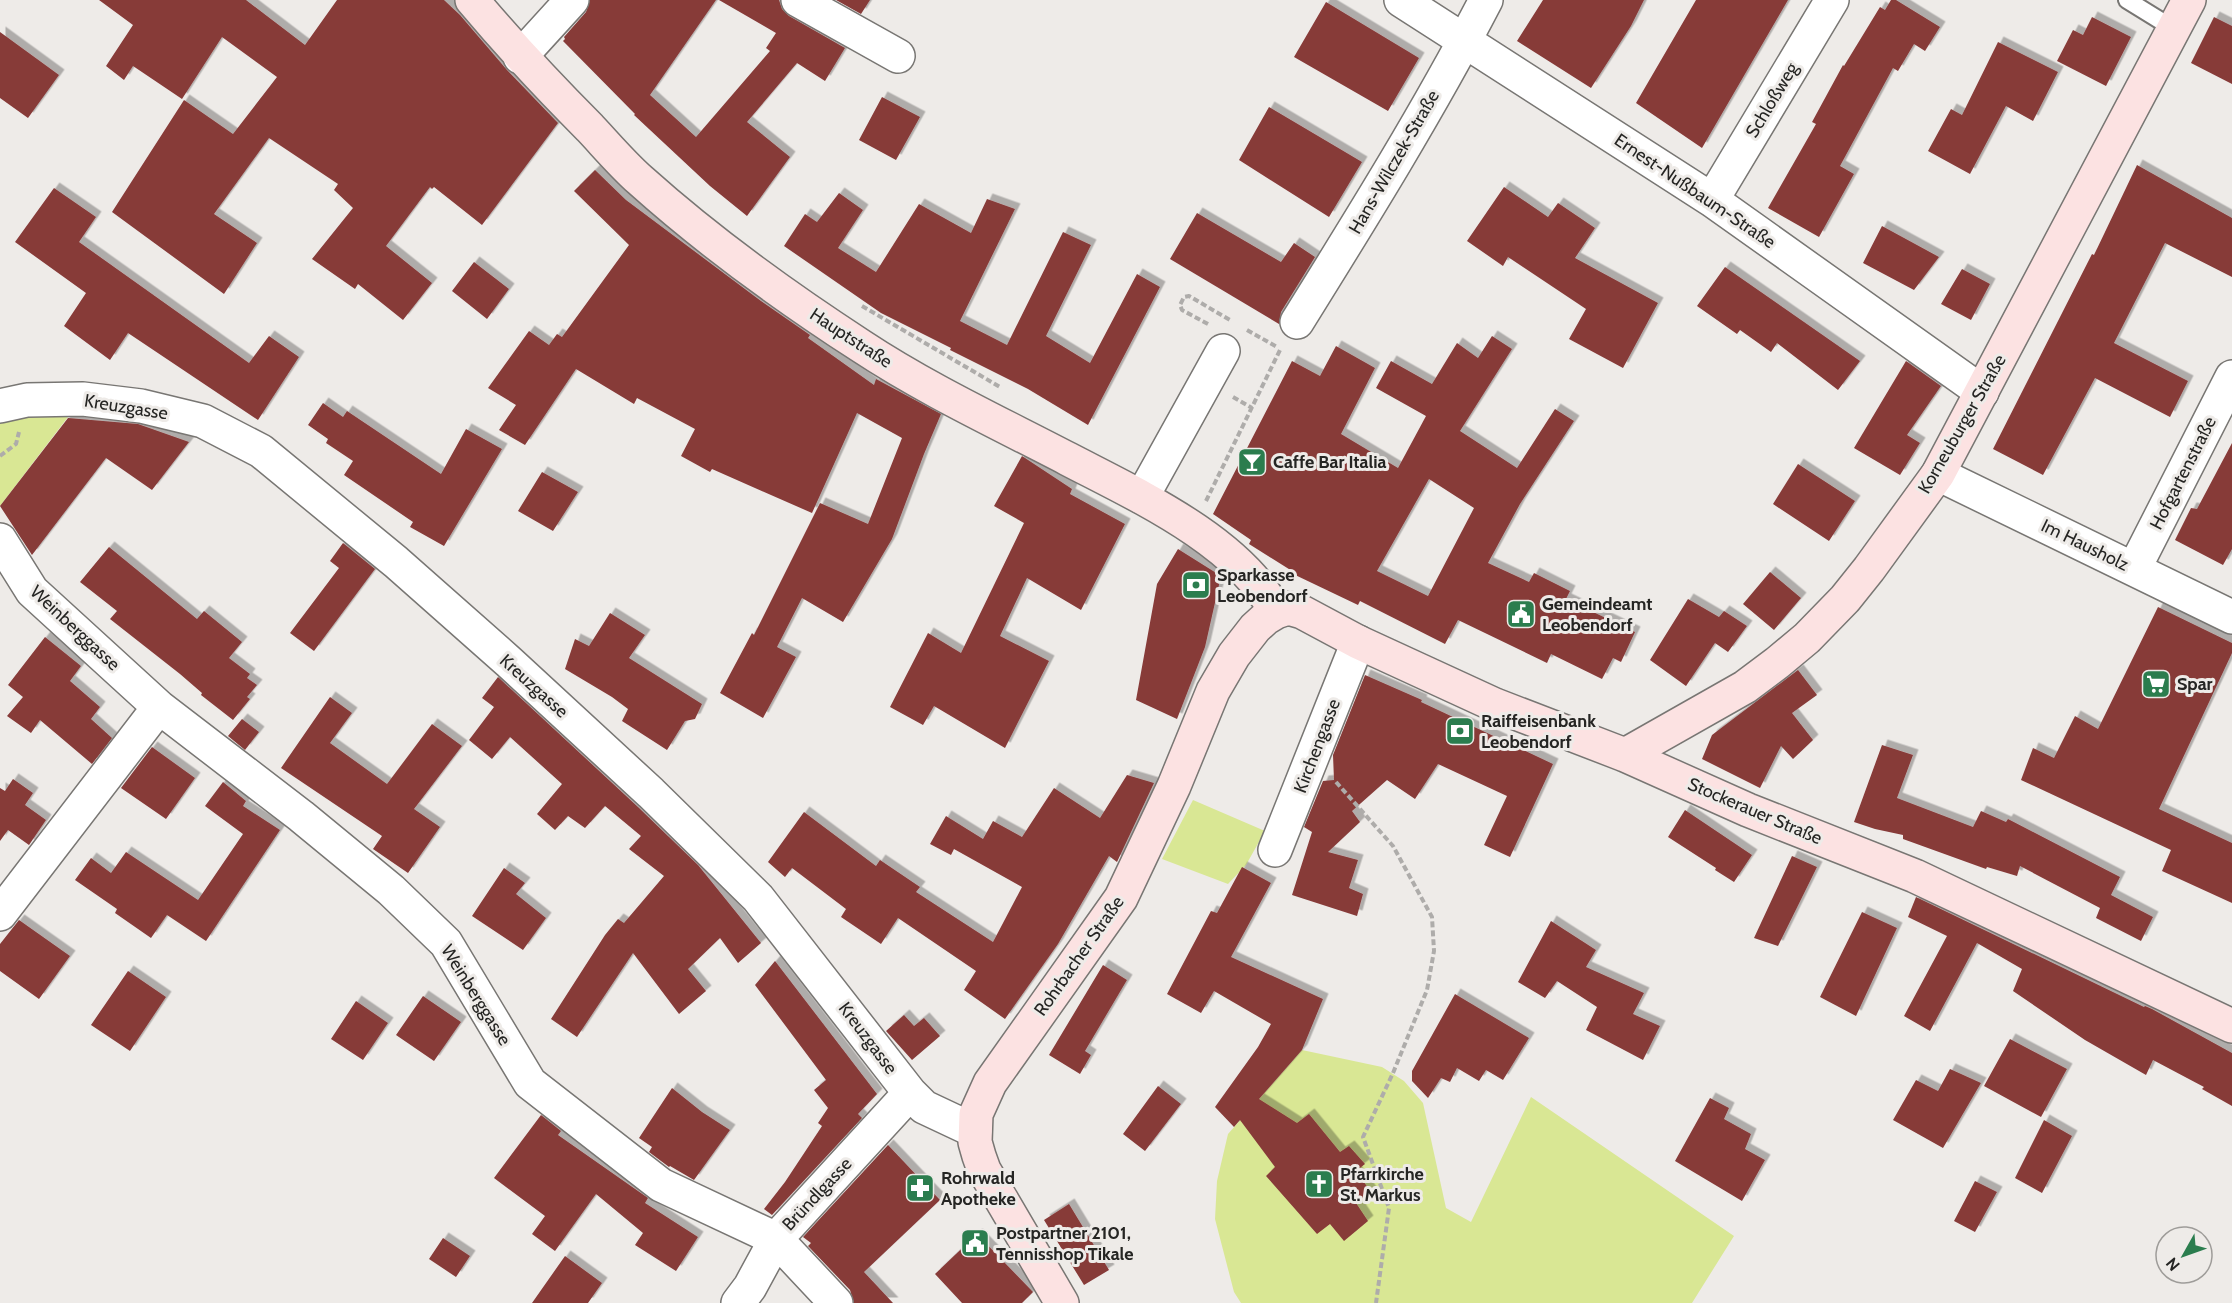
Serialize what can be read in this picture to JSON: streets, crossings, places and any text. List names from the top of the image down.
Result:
{
  "streets": {
    "main road": [
      "Hauptstraße",
      "Korneuburger Straße",
      "Stockerauer Straße",
      "Rohrbacher Straße"
    ],
    "street": [
      "Schloßweg",
      "Hans-Wilczek-Straße",
      "Ernest-Nußbaum-Straße",
      "Kreuzgasse",
      "Hofgartenstraße",
      "Im Hausholz",
      "Weinberggasse",
      "Kirchengasse",
      "Bründlgasse"
    ]
  },
  "crossings": [
    ["Schloßweg", "Ernest-Nußbaum-Straße"],
    ["Hans-Wilczek-Straße", "Ernest-Nußbaum-Straße"],
    ["Ernest-Nußbaum-Straße", "Korneuburger Straße"],
    ["Hauptstraße", "Stockerauer Straße"],
    ["Hauptstraße", "Rohrbacher Straße"],
    ["Kreuzgasse", "Rohrbacher Straße"],
    ["Kreuzgasse", "Bründlgasse"],
    ["Korneuburger Straße", "Im Hausholz"],
    ["Korneuburger Straße", "Stockerauer Straße"],
    ["Hofgartenstraße", "Im Hausholz"],
    ["Weinberggasse", "Bründlgasse"],
    ["Kirchengasse", "Stockerauer Straße"],
    ["Stockerauer Straße", "Rohrbacher Straße"]
  ],
  "places": {
    "bar": ["Caffe Bar Italia"],
    "bank": ["Sparkasse Leobendorf", "Raiffeisenbank Leobendorf"],
    "public building": ["Gemeindeamt Leobendorf", "Postpartner 2101, Tennisshop Tikale"],
    "supermarket": ["Spar"],
    "church": ["Pfarrkirche St. Markus"],
    "pharmacy": ["Rohrwald Apotheke"]
  },
  "north": "bottom left"
}
